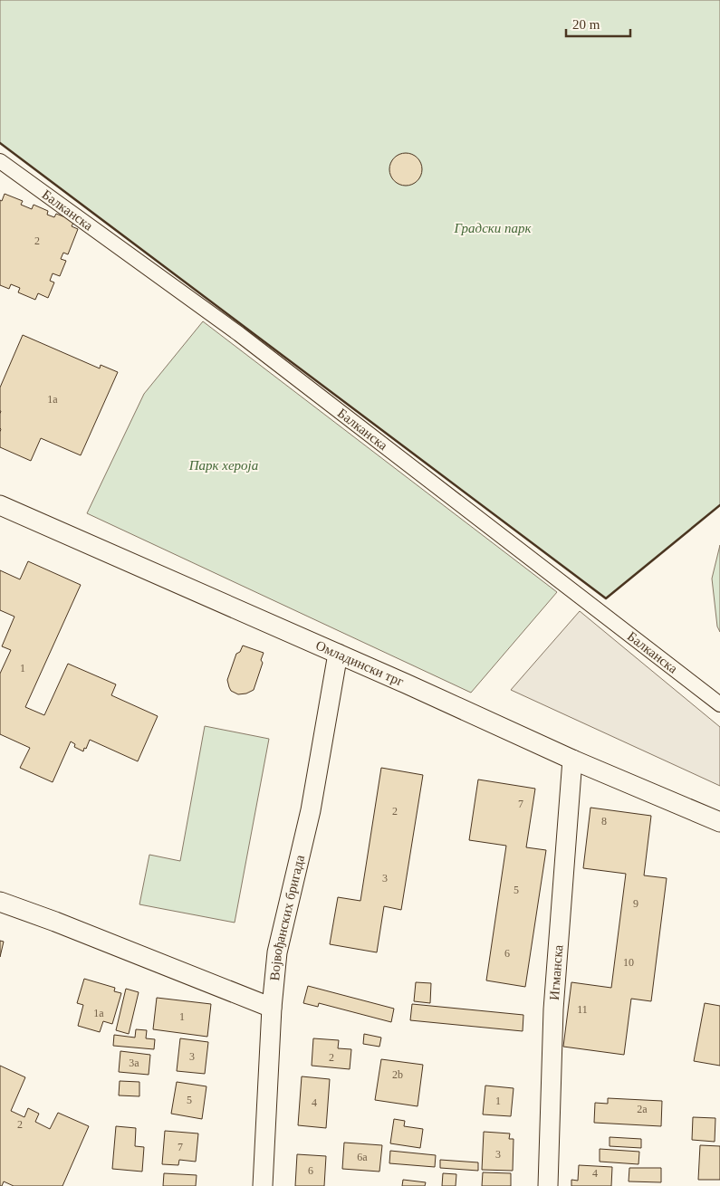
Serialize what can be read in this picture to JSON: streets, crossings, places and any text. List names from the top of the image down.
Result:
{
  "streets": {
    "street": [
      "Балканска",
      "Омладински трг",
      "Војвођанских бригада",
      "Игманска"
    ]
  },
  "crossings": [
    ["Омладински трг", "Војвођанских бригада"],
    ["Омладински трг", "Игманска"]
  ],
  "parks": ["Градски парк", "Парк хероја"],
  "house_numbers": [
    "2",
    "1a",
    "1",
    "7",
    "2",
    "8",
    "3",
    "5",
    "9",
    "6",
    "10",
    "11",
    "1a",
    "1",
    "3",
    "2",
    "3a",
    "2b",
    "5",
    "1",
    "4",
    "2a",
    "2",
    "7",
    "3",
    "6a",
    "6",
    "4"
  ],
  "scale_bar": "20 m"
}
